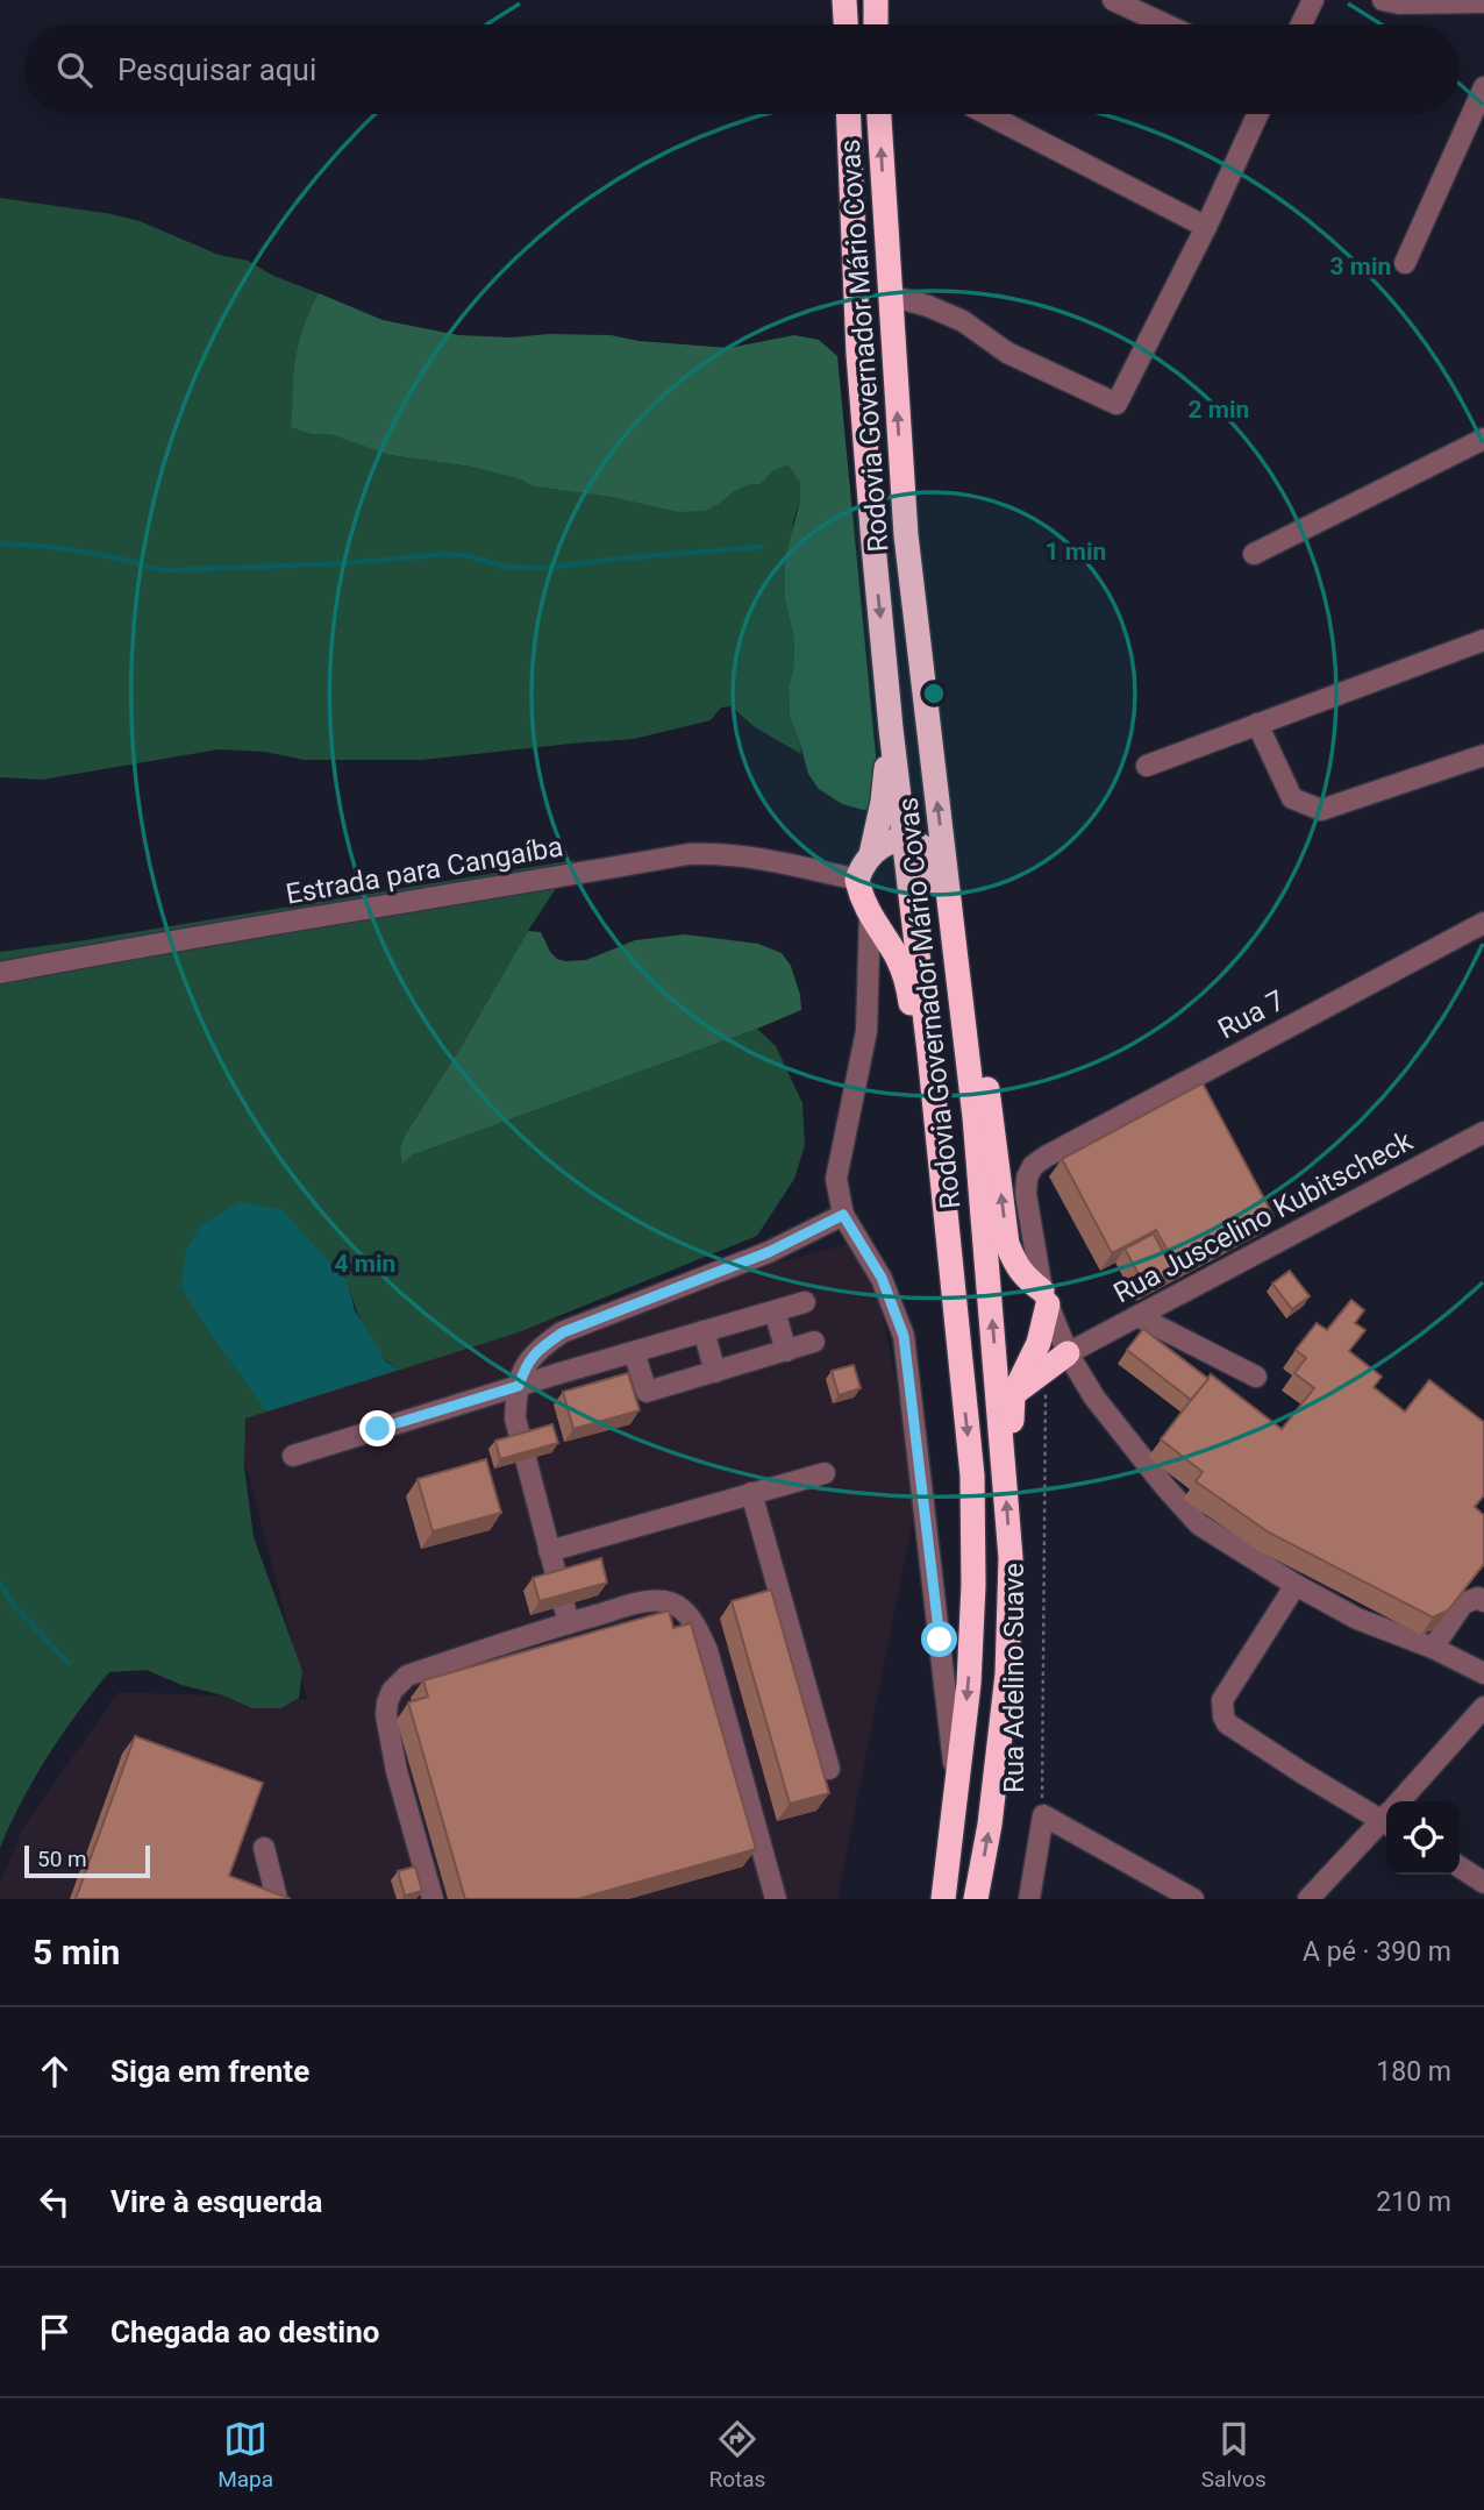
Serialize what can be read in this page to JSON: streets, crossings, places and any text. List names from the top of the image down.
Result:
{
  "streets": {
    "highway": ["Rodovia Governador Mário Covas"],
    "street": [
      "Estrada para Cangaíba",
      "Rua 7",
      "Rua Juscelino Kubitscheck",
      "Rua Adelino Suave"
    ]
  },
  "scale_bar": "50 m",
  "page": {
    "search": "Pesquisar aqui",
    "scale": "50 m",
    "heading": ["5 min", "A pé · 390 m"],
    "list": [
      ["Siga em frente", "180 m"],
      ["Vire à esquerda", "210 m"],
      "Chegada ao destino"
    ],
    "nav": ["Mapa", "Rotas", "Salvos"]
  },
  "rings": [
    "3 min",
    "2 min",
    "1 min",
    "4 min"
  ]
}
